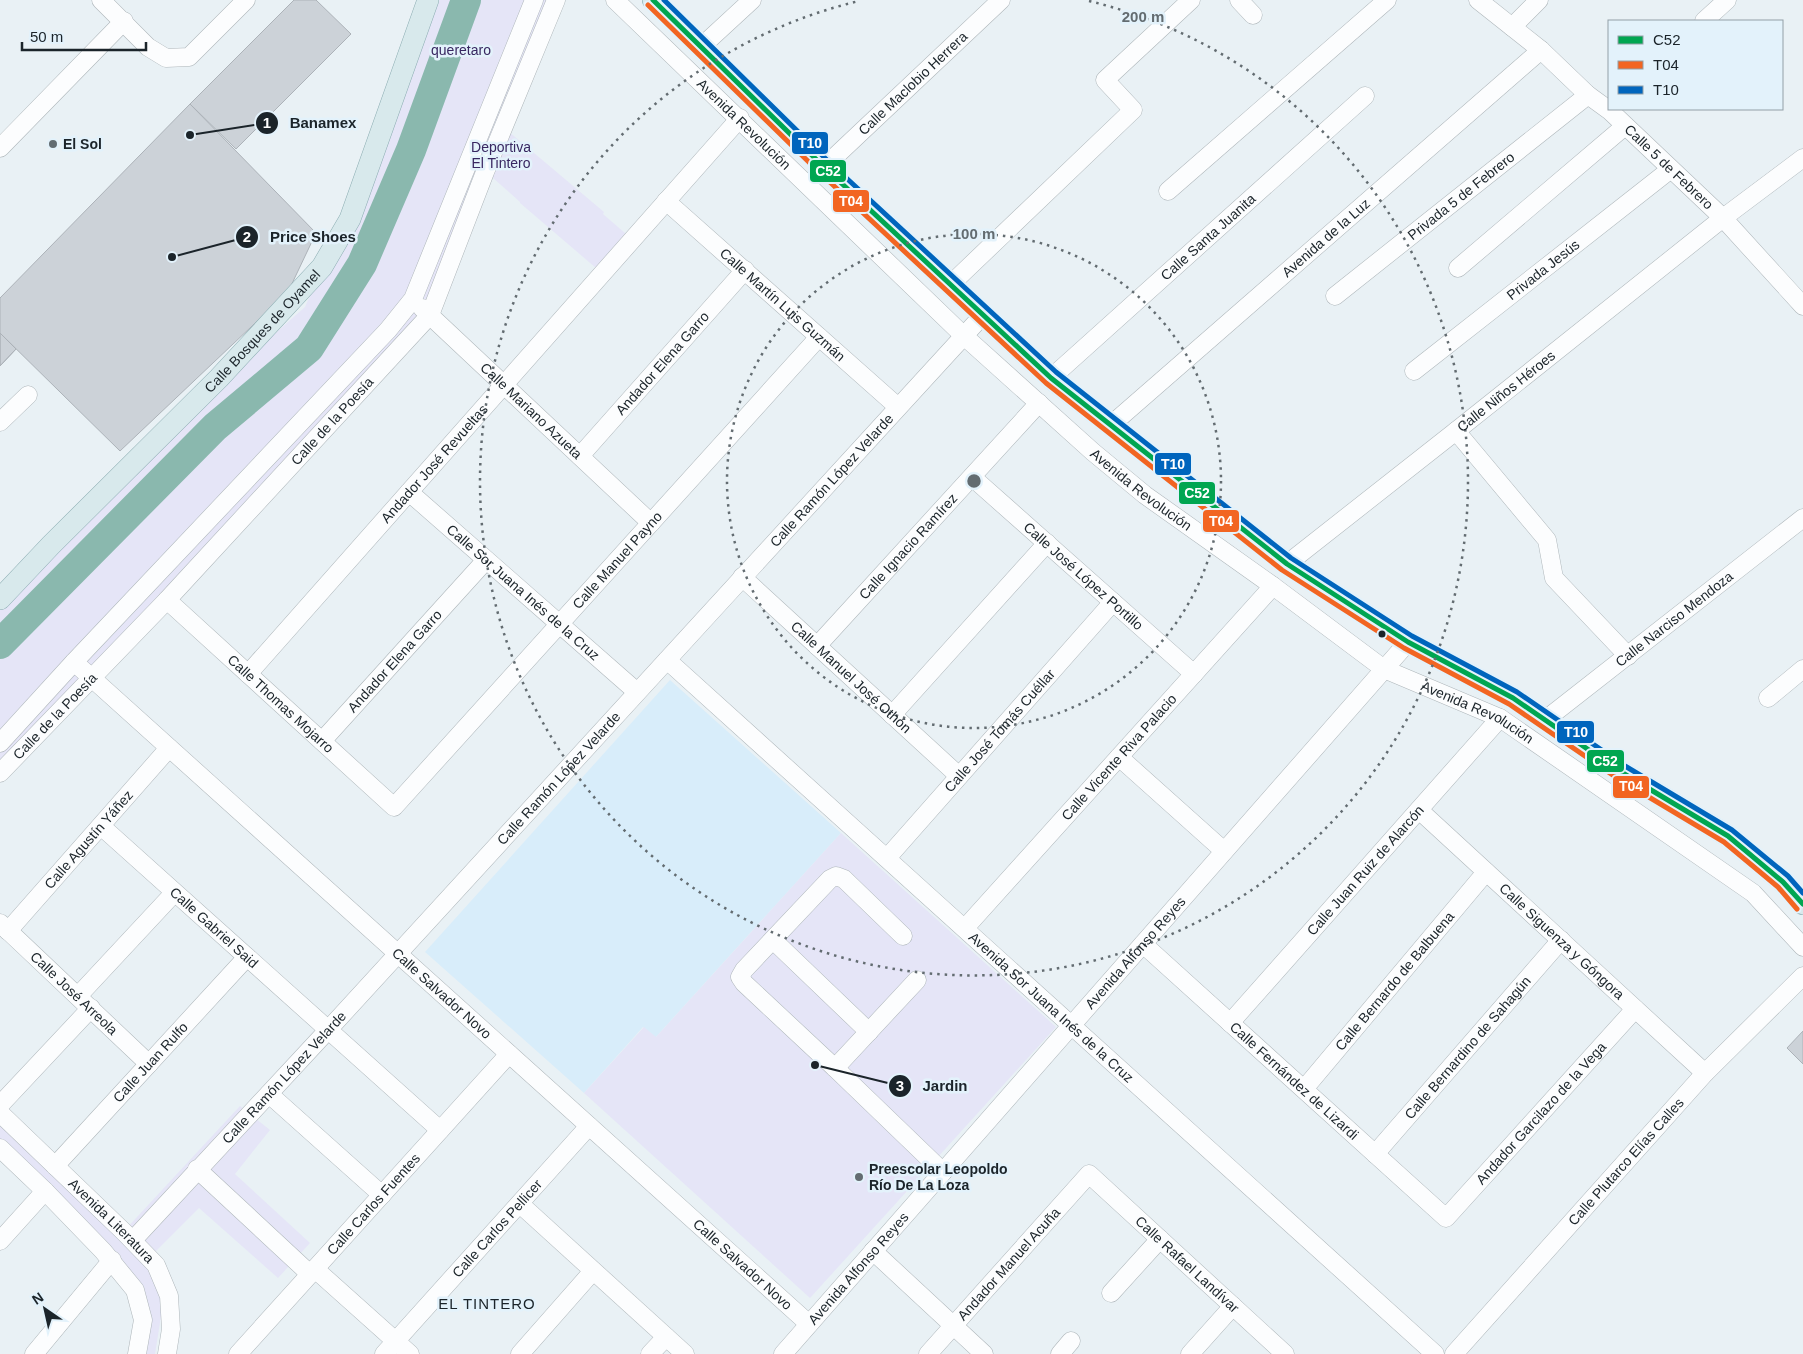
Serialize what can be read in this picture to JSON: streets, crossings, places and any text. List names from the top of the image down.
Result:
{
  "streets": {
    "main road": ["Avenida Revolución", "Calle Bosques de Oyamel"],
    "street": [
      "Calle Maclobio Herrera",
      "Calle 5 de Febrero",
      "Privada 5 de Febrero",
      "Calle Santa Juanita",
      "Avenida de la Luz",
      "Privada Jesús",
      "Calle Martín Luis Guzmán",
      "Andador Elena Garro",
      "Calle Niños Héroes",
      "Calle Mariano Azueta",
      "Calle de la Poesía",
      "Andador José Revueltas",
      "Calle Ramón López Velarde",
      "Calle Ignacio Ramírez",
      "Calle Manuel Payno",
      "Calle José López Portillo",
      "Calle Sor Juana Inés de la Cruz",
      "Calle Narciso Mendoza",
      "Calle Manuel José Othón",
      "Calle Thomas Mojarro",
      "Calle José Tomás Cuéllar",
      "Calle Vicente Riva Palacio",
      "Calle Agustín Yáñez",
      "Calle Juan Ruiz de Alarcón",
      "Calle Gabriel Said",
      "Calle Siguenza y Góngora",
      "Avenida Alfonso Reyes",
      "Calle Bernardo de Balbuena",
      "Calle José Arreola",
      "Calle Salvador Novo",
      "Avenida Sor Juana Inés de la Cruz",
      "Calle Bernardino de Sahagún",
      "Calle Juan Rulfo",
      "Calle Fernández de Lizardi",
      "Andador Garcilazo de la Vega",
      "Calle Plutarco Elías Calles",
      "Calle Carlos Fuentes",
      "Avenida Literatura",
      "Calle Carlos Pellicer",
      "Andador Manuel Acuña",
      "Calle Rafael Landívar"
    ]
  },
  "crossings": [
    ["Calle Maclobio Herrera", "Avenida Revolución"],
    ["Avenida Revolución", "Calle Santa Juanita"],
    ["Avenida Revolución", "Avenida de la Luz"],
    ["Avenida Revolución", "Calle Niños Héroes"],
    ["Avenida Revolución", "Andador José Revueltas"],
    ["Avenida Revolución", "Calle Ramón López Velarde"],
    ["Avenida Revolución", "Calle Ignacio Ramírez"],
    ["Avenida Revolución", "Calle Narciso Mendoza"],
    ["Avenida Revolución", "Calle Vicente Riva Palacio"],
    ["Avenida Revolución", "Calle Juan Ruiz de Alarcón"],
    ["Avenida Revolución", "Avenida Alfonso Reyes"],
    ["Calle 5 de Febrero", "Privada 5 de Febrero"],
    ["Calle 5 de Febrero", "Avenida de la Luz"],
    ["Calle 5 de Febrero", "Privada Jesús"],
    ["Calle 5 de Febrero", "Calle Niños Héroes"],
    ["Calle Martín Luis Guzmán", "Andador Elena Garro"],
    ["Calle Martín Luis Guzmán", "Andador José Revueltas"],
    ["Calle Martín Luis Guzmán", "Calle Ramón López Velarde"],
    ["Calle Martín Luis Guzmán", "Calle Manuel Payno"],
    ["Andador Elena Garro", "Calle Mariano Azueta"],
    ["Andador Elena Garro", "Calle Sor Juana Inés de la Cruz"],
    ["Andador Elena Garro", "Calle Thomas Mojarro"],
    ["Calle Mariano Azueta", "Calle de la Poesía"],
    ["Calle Mariano Azueta", "Andador José Revueltas"],
    ["Calle Mariano Azueta", "Calle Manuel Payno"],
    ["Calle de la Poesía", "Calle Thomas Mojarro"],
    ["Calle de la Poesía", "Calle Salvador Novo"],
    ["Andador José Revueltas", "Calle Sor Juana Inés de la Cruz"],
    ["Andador José Revueltas", "Calle Thomas Mojarro"],
    ["Calle Ramón López Velarde", "Calle Sor Juana Inés de la Cruz"],
    ["Calle Ramón López Velarde", "Calle Manuel José Othón"],
    ["Calle Ramón López Velarde", "Calle Gabriel Said"],
    ["Calle Ramón López Velarde", "Calle Salvador Novo"],
    ["Calle Ramón López Velarde", "Avenida Sor Juana Inés de la Cruz"],
    ["Calle Ramón López Velarde", "Avenida Literatura"],
    ["Calle Ignacio Ramírez", "Calle José López Portillo"],
    ["Calle Ignacio Ramírez", "Calle Manuel José Othón"],
    ["Calle Manuel Payno", "Calle Sor Juana Inés de la Cruz"],
    ["Calle Manuel Payno", "Calle Thomas Mojarro"],
    ["Calle José López Portillo", "Calle José Tomás Cuéllar"],
    ["Calle José López Portillo", "Calle Vicente Riva Palacio"],
    ["Calle Manuel José Othón", "Calle José Tomás Cuéllar"],
    ["Calle José Tomás Cuéllar", "Avenida Sor Juana Inés de la Cruz"],
    ["Calle Vicente Riva Palacio", "Avenida Sor Juana Inés de la Cruz"],
    ["Calle Agustín Yáñez", "Calle Gabriel Said"],
    ["Calle Agustín Yáñez", "Calle José Arreola"],
    ["Calle Agustín Yáñez", "Calle Salvador Novo"],
    ["Calle Juan Ruiz de Alarcón", "Calle Siguenza y Góngora"],
    ["Calle Juan Ruiz de Alarcón", "Calle Fernández de Lizardi"],
    ["Calle Gabriel Said", "Calle Juan Rulfo"],
    ["Calle Gabriel Said", "Calle Carlos Fuentes"],
    ["Calle Siguenza y Góngora", "Calle Bernardo de Balbuena"],
    ["Calle Siguenza y Góngora", "Calle Bernardino de Sahagún"],
    ["Calle Siguenza y Góngora", "Andador Garcilazo de la Vega"],
    ["Calle Siguenza y Góngora", "Calle Plutarco Elías Calles"],
    ["Avenida Alfonso Reyes", "Calle Salvador Novo"],
    ["Avenida Alfonso Reyes", "Avenida Sor Juana Inés de la Cruz"],
    ["Avenida Alfonso Reyes", "Calle Fernández de Lizardi"],
    ["Calle Bernardo de Balbuena", "Calle Fernández de Lizardi"],
    ["Calle José Arreola", "Calle Juan Rulfo"],
    ["Calle Salvador Novo", "Calle Carlos Fuentes"],
    ["Calle Salvador Novo", "Calle Carlos Pellicer"],
    ["Calle Bernardino de Sahagún", "Calle Fernández de Lizardi"],
    ["Calle Juan Rulfo", "Avenida Literatura"],
    ["Calle Fernández de Lizardi", "Andador Garcilazo de la Vega"],
    ["Andador Manuel Acuña", "Calle Rafael Landívar"]
  ],
  "districts": ["EL TINTERO"],
  "parks": ["queretaro", "Deportiva El Tintero"],
  "places": [
    "Banamex",
    "El Sol",
    "Price Shoes",
    "Jardin",
    "Preescolar Leopoldo Río De La Loza"
  ],
  "lines": ["transit line C52", "transit line T10", "transit line T04"],
  "legend": ["C52", "T04", "T10"],
  "scale_bar": "50 m",
  "north": "top left",
  "rings": ["200 m", "100 m"]
}
